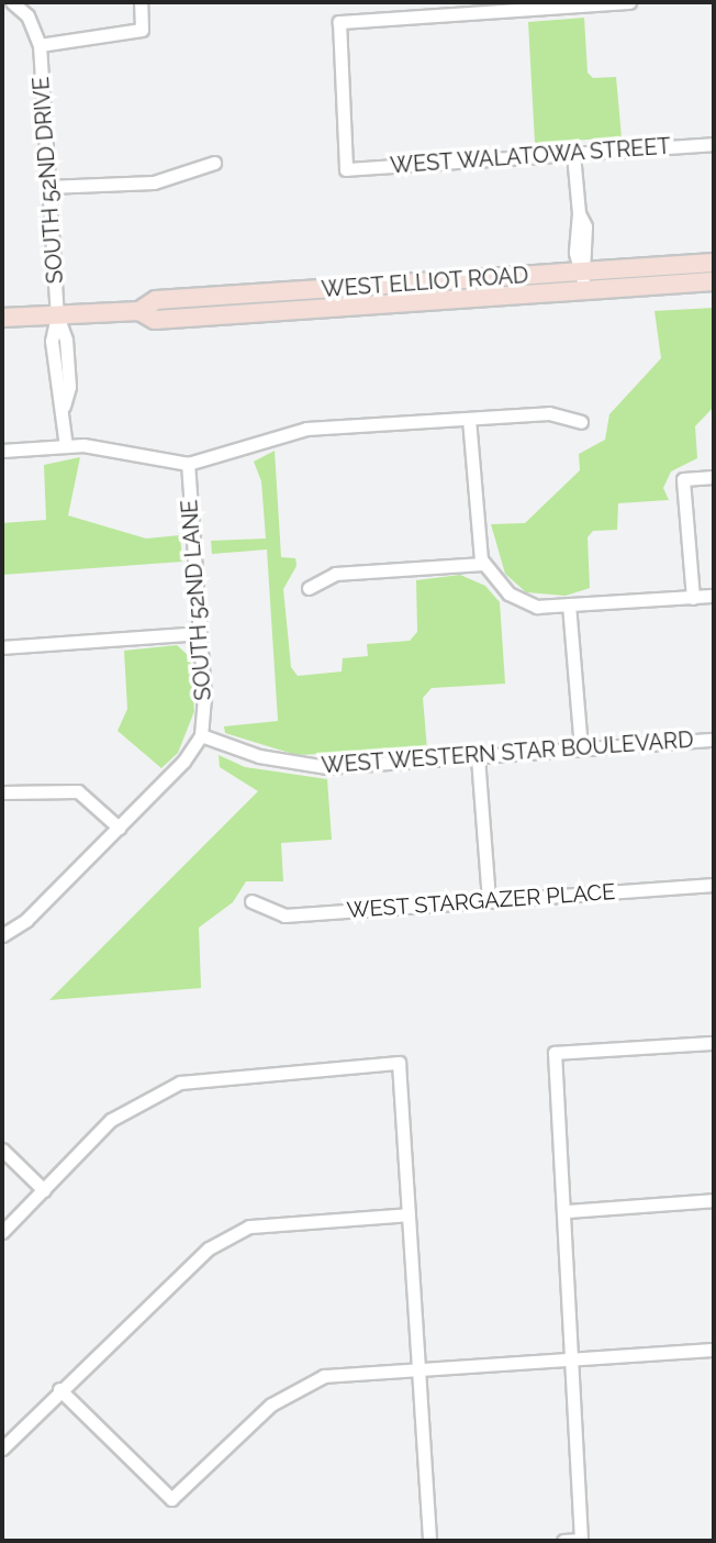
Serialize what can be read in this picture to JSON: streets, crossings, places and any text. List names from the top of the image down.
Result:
{
  "streets": {
    "main road": ["WEST ELLIOT ROAD"],
    "street": [
      "WEST WALATOWA STREET",
      "SOUTH 52ND DRIVE",
      "SOUTH 52ND LANE",
      "WEST WESTERN STAR BOULEVARD",
      "WEST STARGAZER PLACE"
    ]
  },
  "crossings": [
    ["SOUTH 52ND DRIVE", "WEST ELLIOT ROAD"],
    ["SOUTH 52ND LANE", "WEST WESTERN STAR BOULEVARD"]
  ]
}
